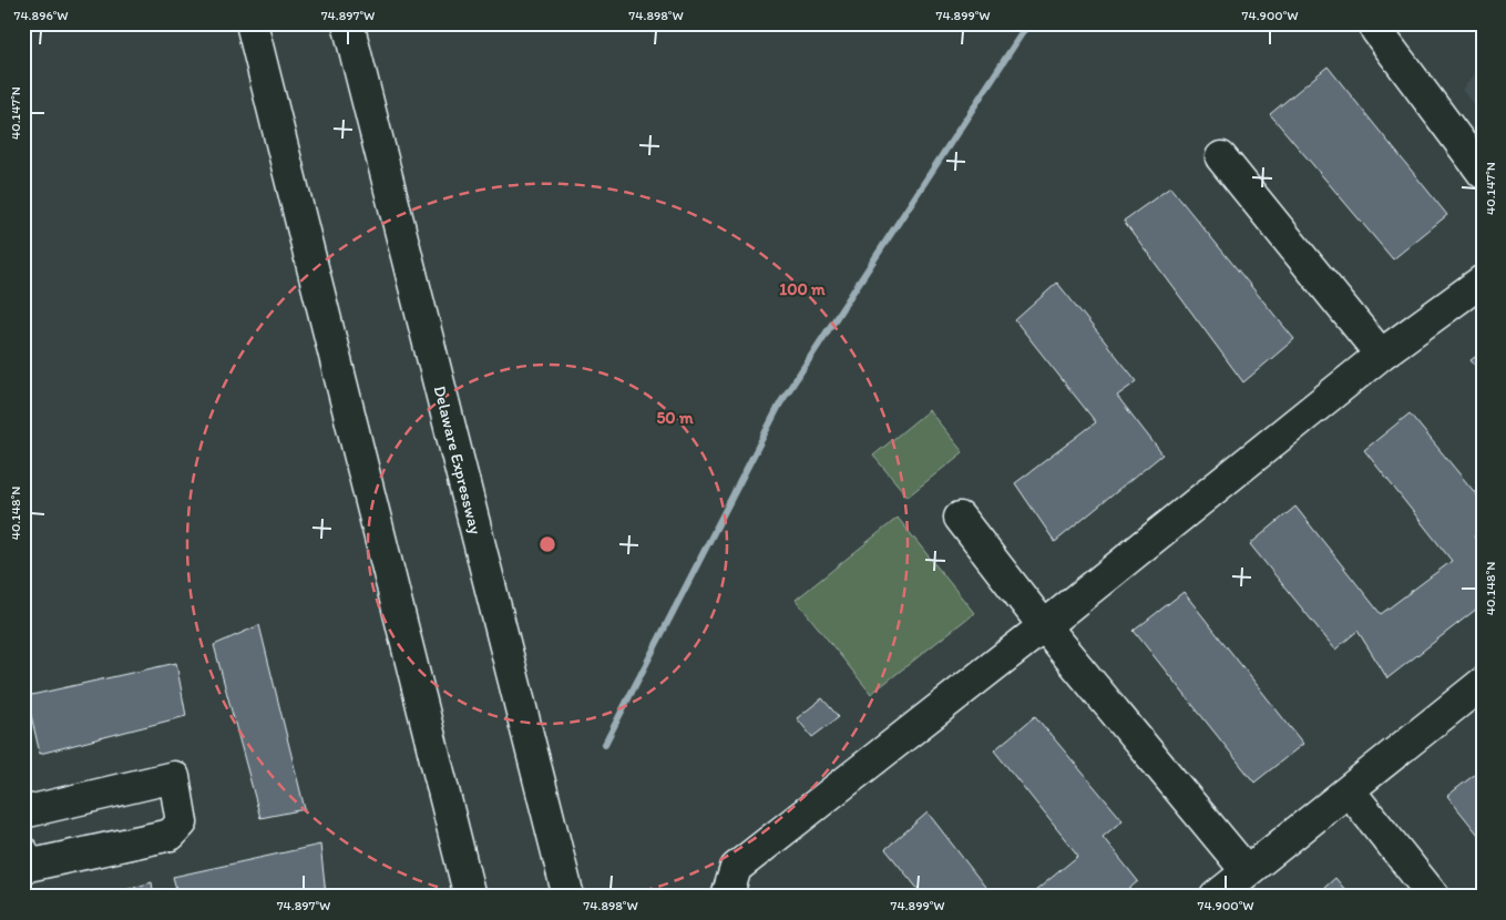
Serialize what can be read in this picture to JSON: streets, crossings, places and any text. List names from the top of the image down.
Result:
{
  "streets": {
    "main road": ["Delaware Expressway"]
  },
  "coordinates": [
    "74.896°W",
    "74.897°W",
    "74.898°W",
    "74.899°W",
    "74.900°W",
    "40.147°N",
    "40.148°N"
  ],
  "rings": ["100 m", "50 m"]
}
